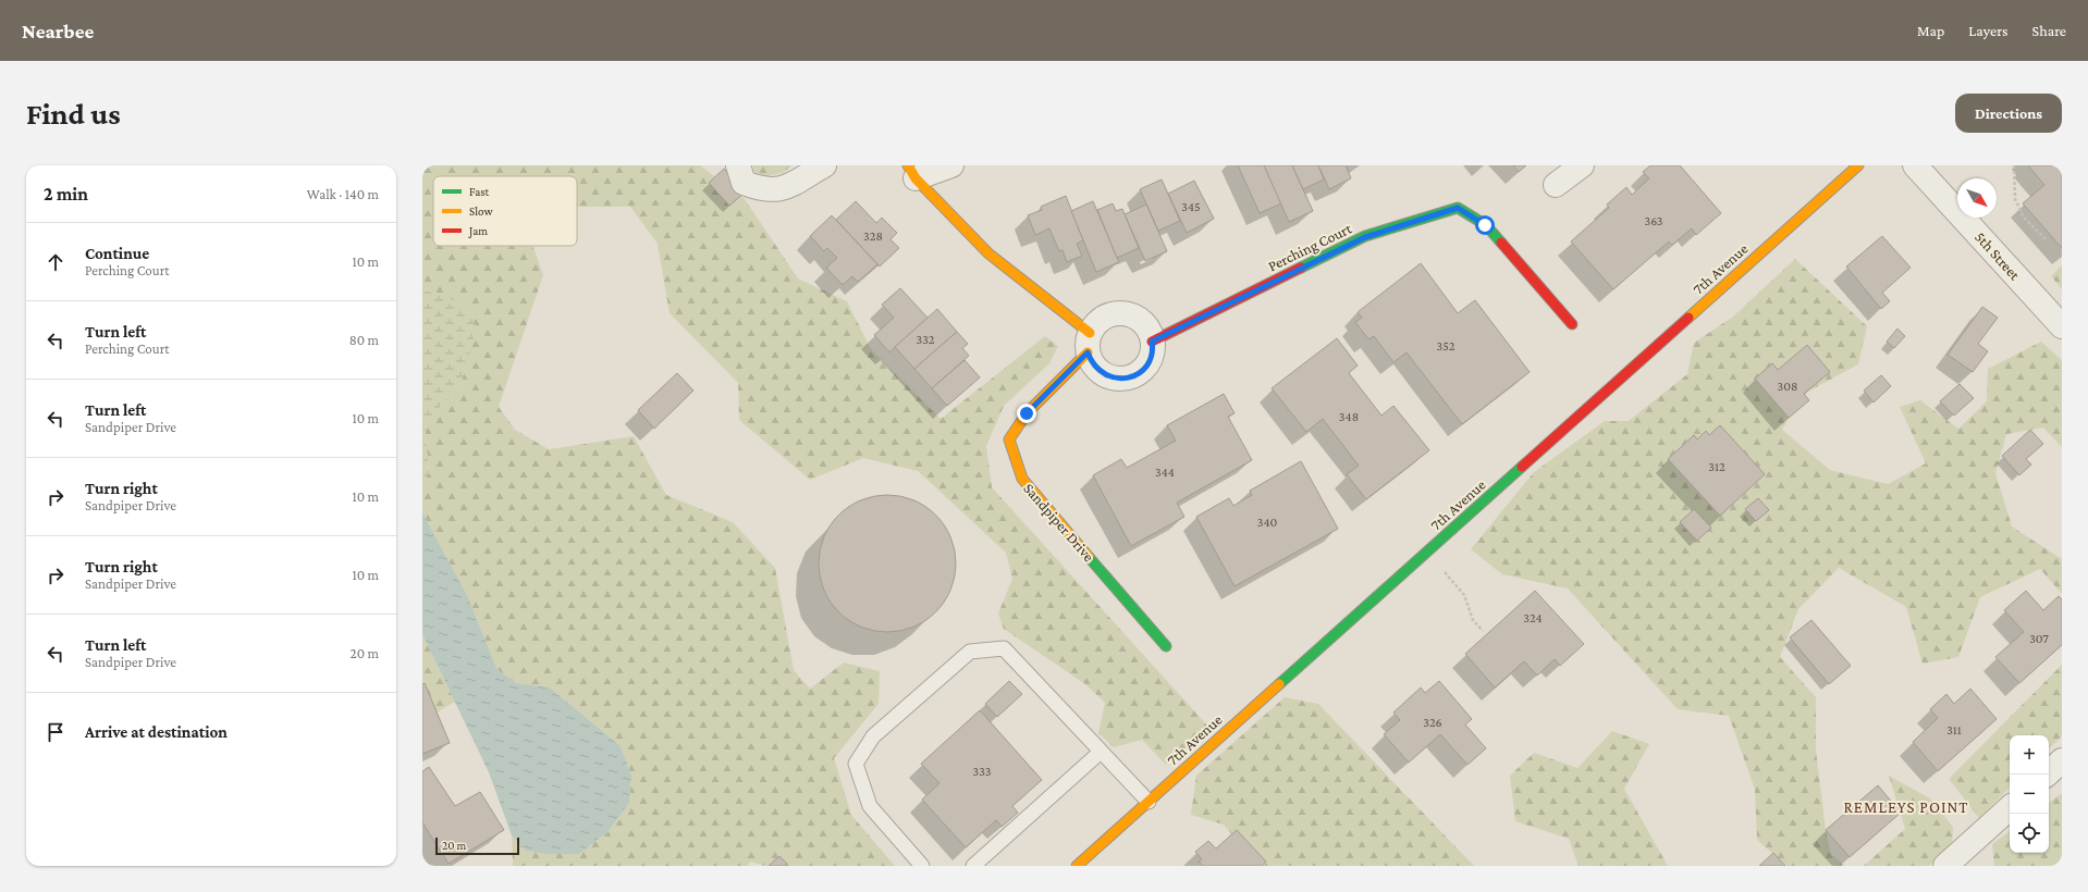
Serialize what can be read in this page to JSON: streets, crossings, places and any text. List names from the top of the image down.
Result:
{
  "streets": {
    "street": [
      "Perching Court",
      "5th Street",
      "7th Avenue",
      "Sandpiper Drive"
    ]
  },
  "crossings": [
    ["Perching Court", "Sandpiper Drive"]
  ],
  "districts": ["REMLEYS POINT"],
  "house_numbers": [
    "345",
    "363",
    "328",
    "332",
    "352",
    "308",
    "348",
    "312",
    "344",
    "340",
    "324",
    "307",
    "326",
    "311",
    "333"
  ],
  "legend": ["Fast", "Slow", "Jam"],
  "scale_bar": "20 m",
  "north": "bottom right",
  "page": {
    "header": "Nearbee",
    "nav": ["Map", "Layers", "Share"],
    "buttons": "Directions",
    "title": "Find us",
    "heading": ["2 min", "Walk · 140 m"],
    "list": [
      ["Continue", "Perching Court", "10 m"],
      ["Turn left", "Perching Court", "80 m"],
      ["Turn left", "Sandpiper Drive", "10 m"],
      ["Turn right", "Sandpiper Drive", "10 m"],
      ["Turn right", "Sandpiper Drive", "10 m"],
      ["Turn left", "Sandpiper Drive", "20 m"],
      "Arrive at destination"
    ],
    "map_buttons": ["+", "−"],
    "scale": "20 m"
  }
}
